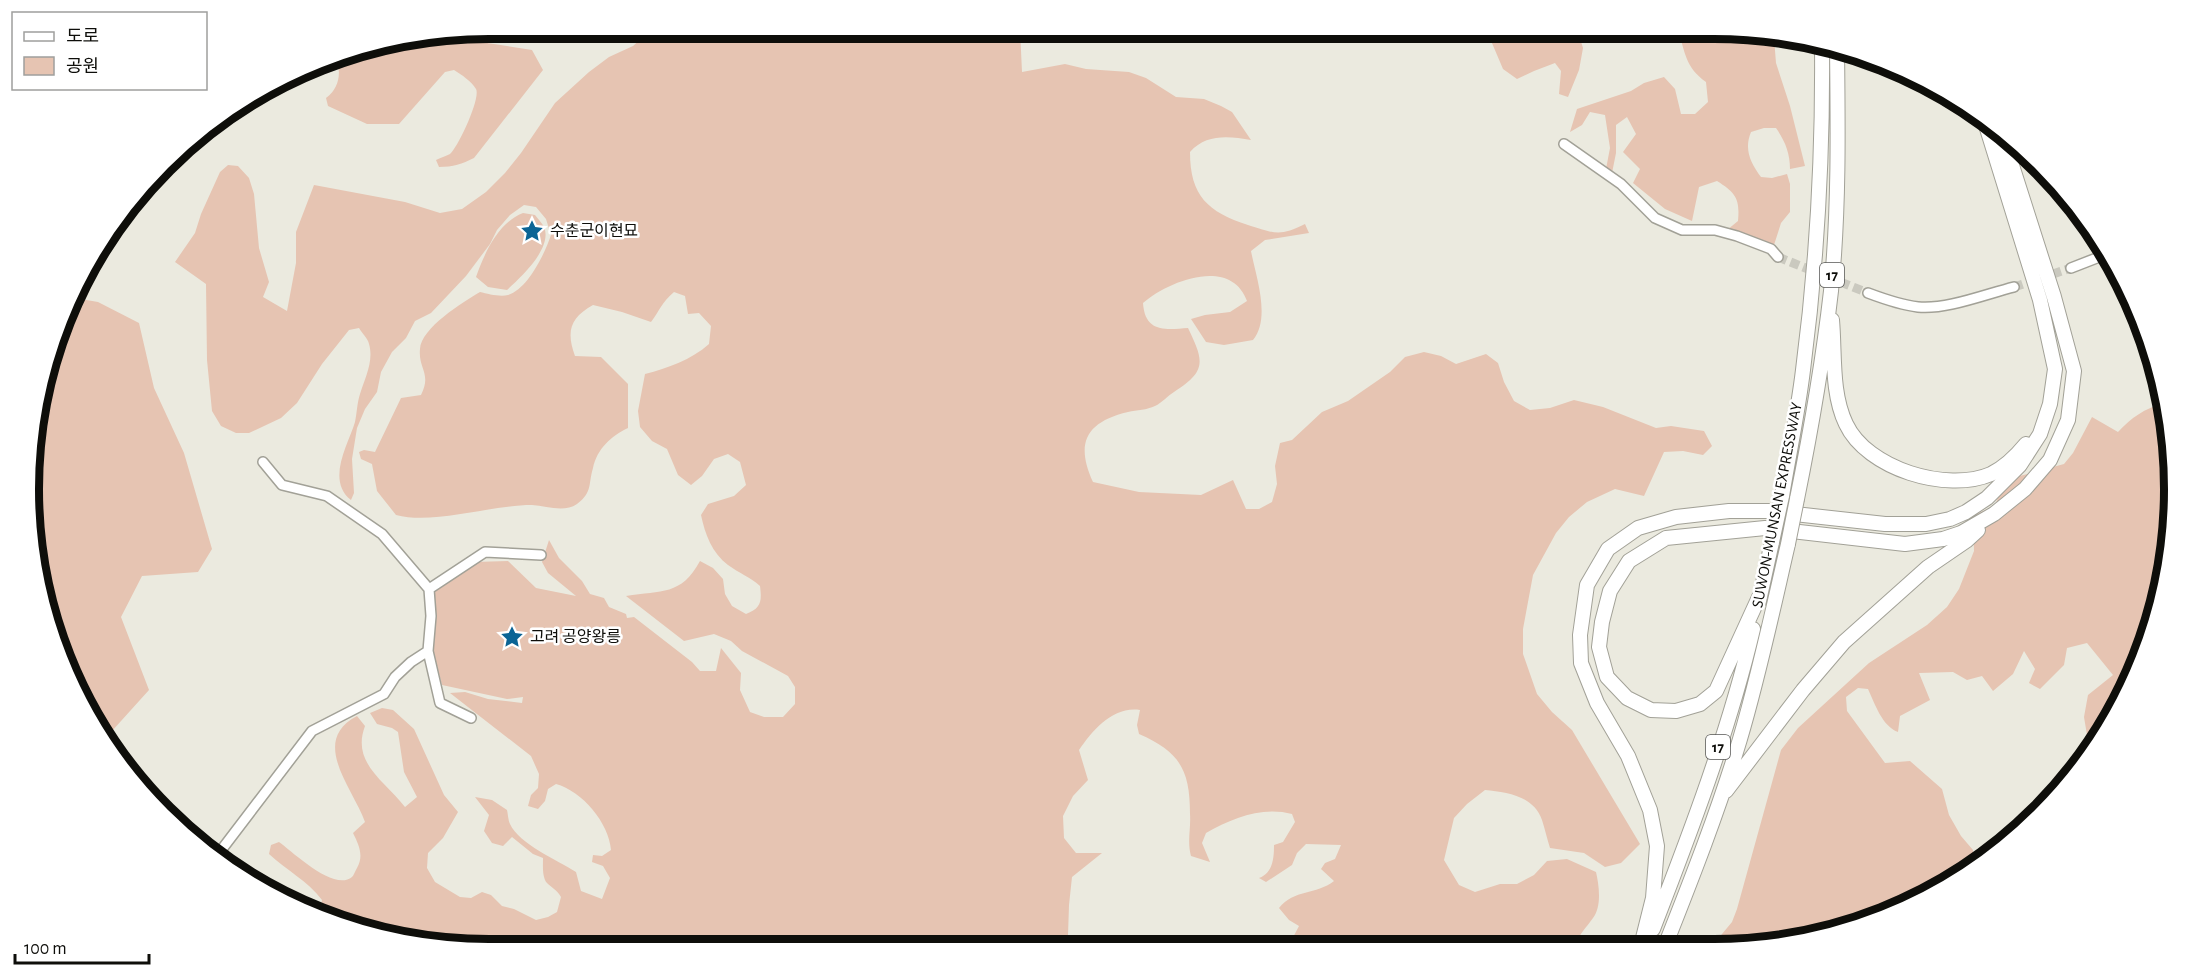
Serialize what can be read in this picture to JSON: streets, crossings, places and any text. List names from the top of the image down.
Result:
{
  "streets": {
    "highway": ["17", "SUWON-MUNSAN EXPRESSWAY"]
  },
  "places": {
    "place": ["수춘군이현묘", "고려 공양왕릉"]
  },
  "legend": ["도로", "공원"],
  "scale_bar": "100 m"
}
